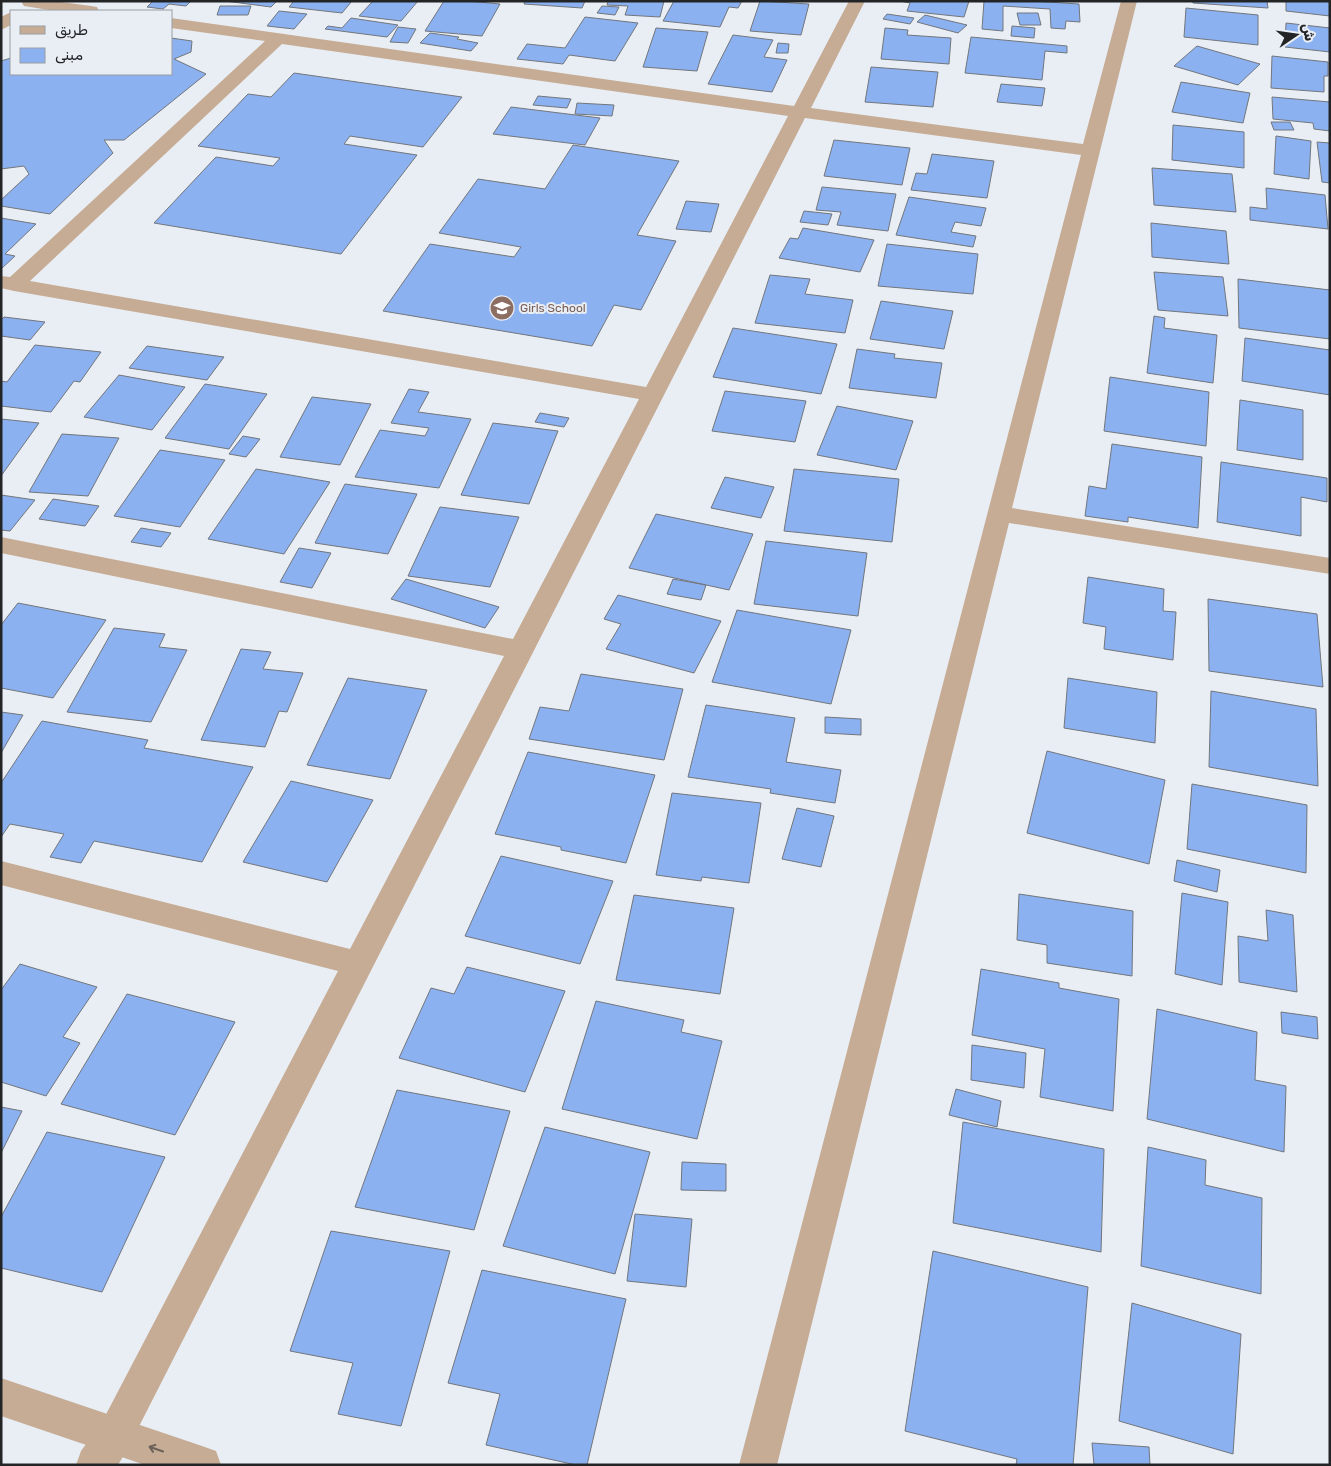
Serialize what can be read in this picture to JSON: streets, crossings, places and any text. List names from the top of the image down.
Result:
{
  "places": {
    "school or university": ["Girls School"]
  },
  "legend": ["طريق", "مبنى"],
  "north": "right"
}
